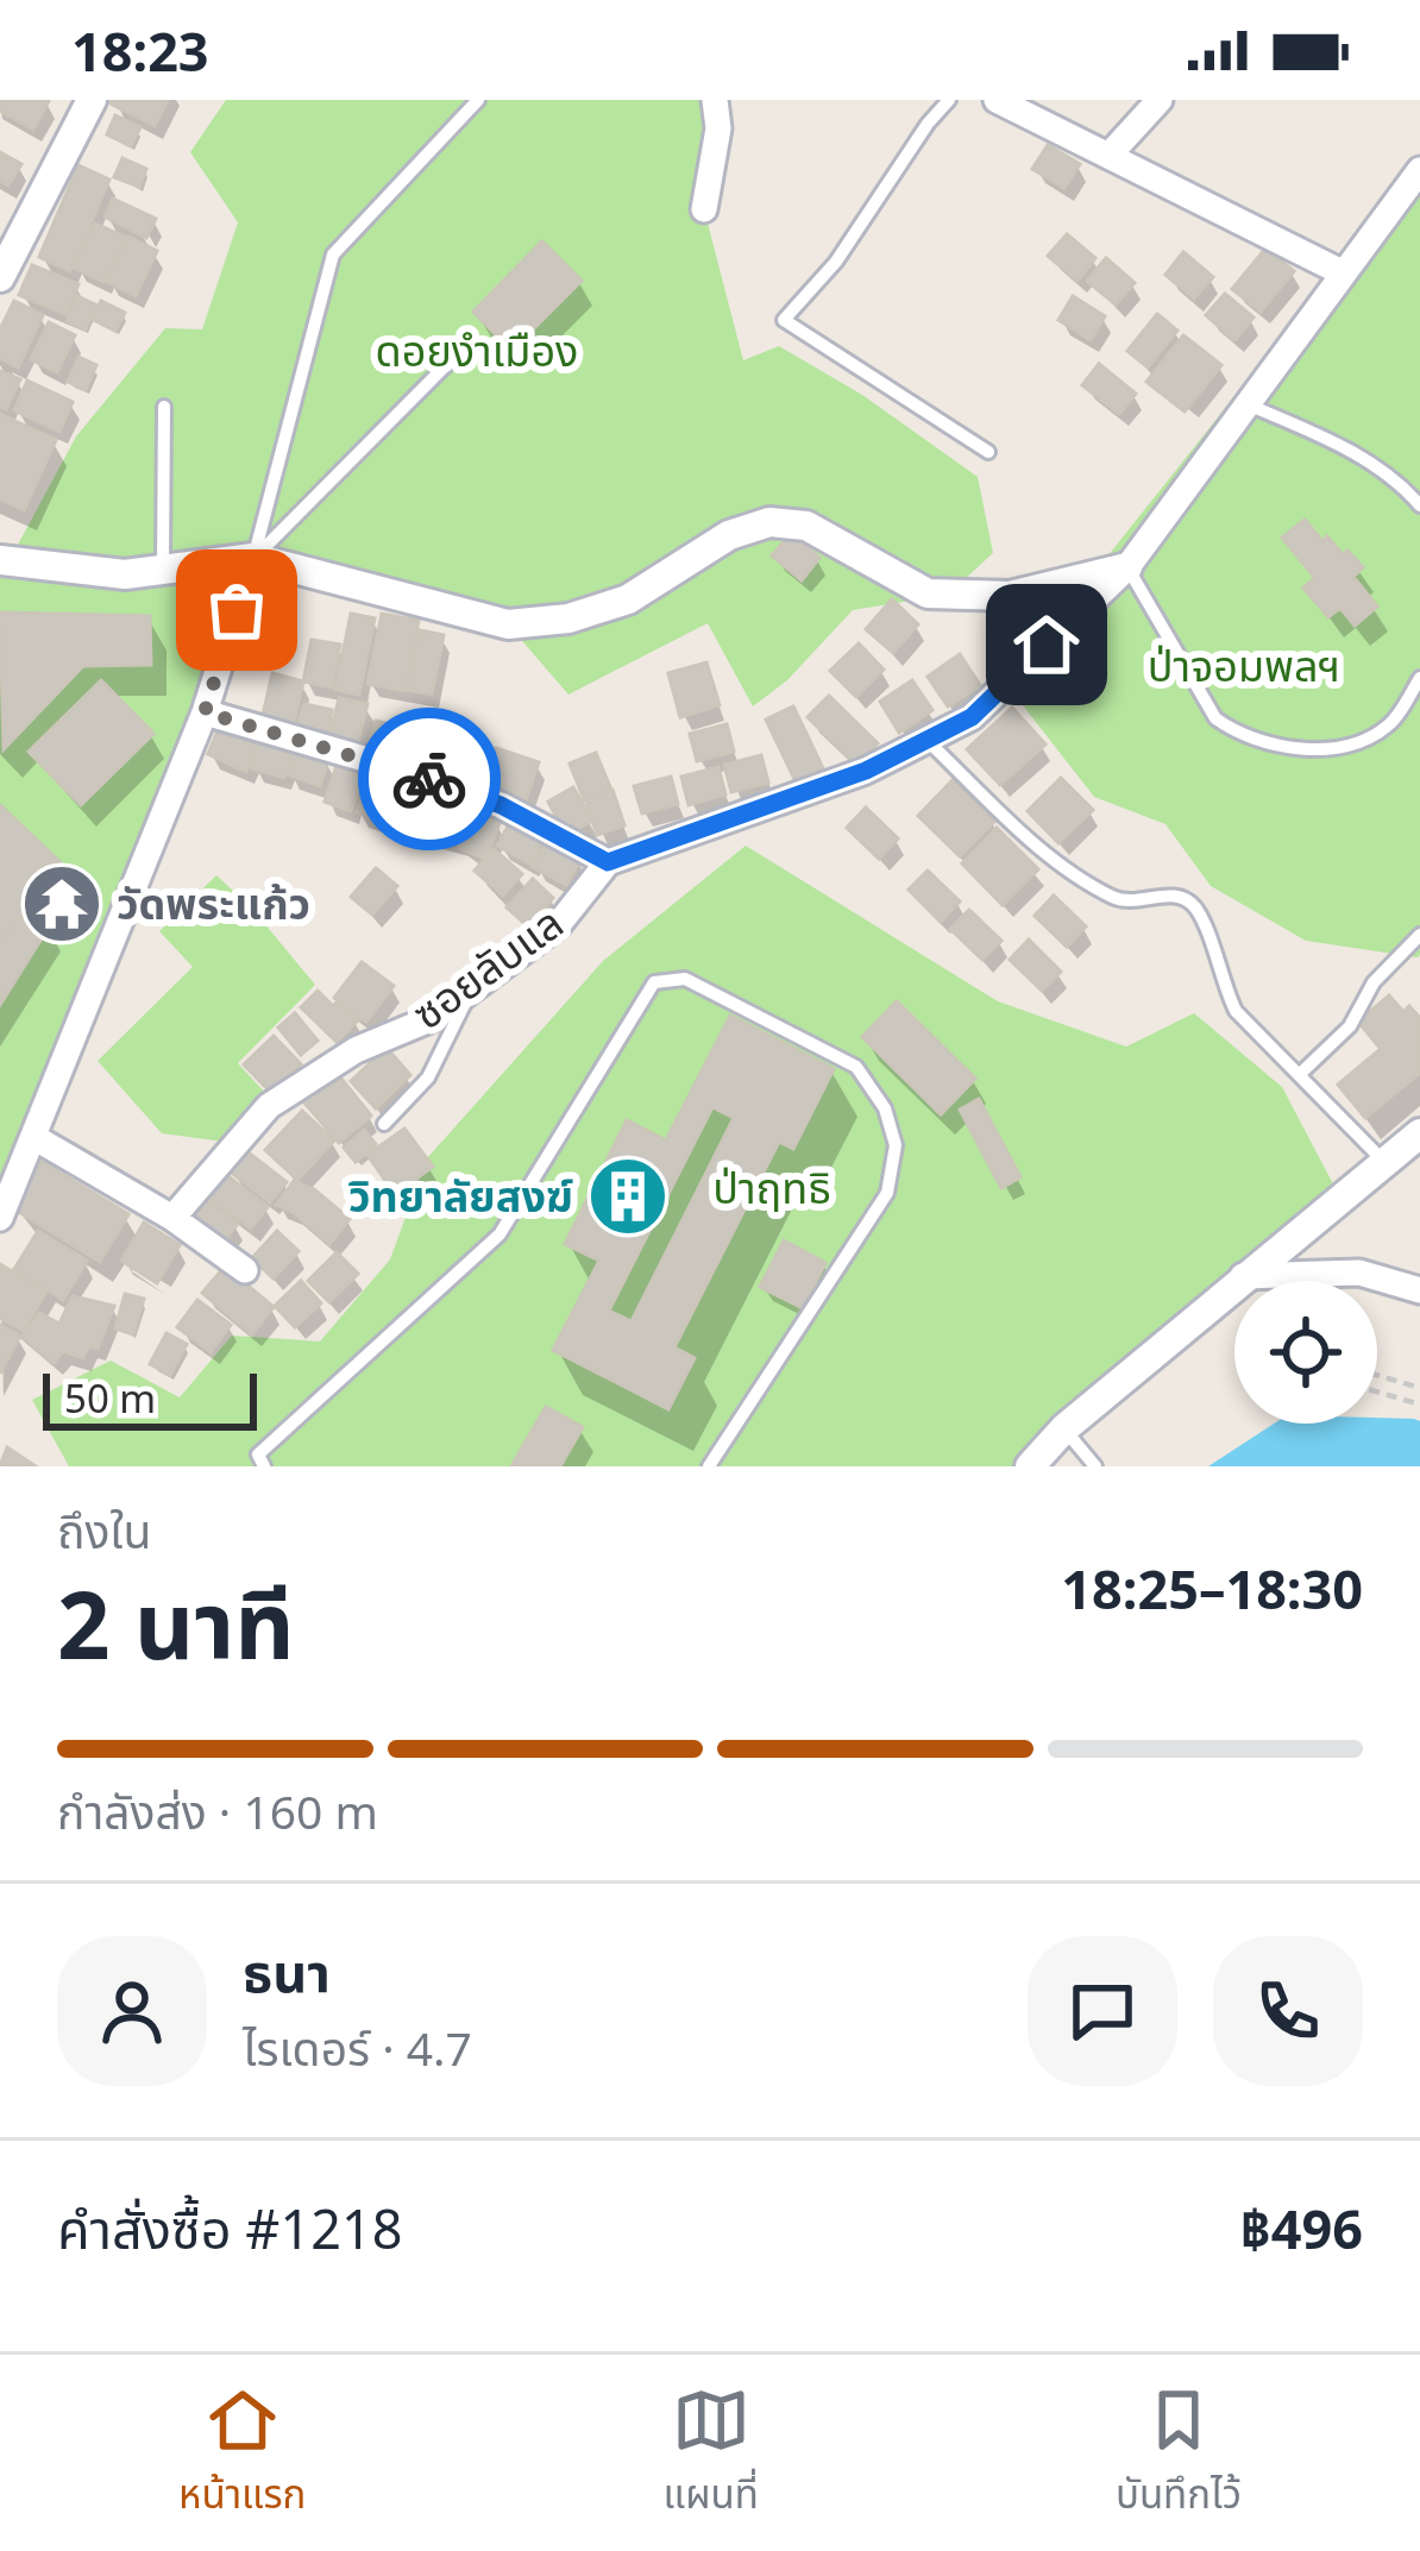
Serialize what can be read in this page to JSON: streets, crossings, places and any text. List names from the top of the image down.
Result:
{
  "streets": {
    "street": ["ซอยลับแล"]
  },
  "parks": ["ดอยงำเมือง", "ป่าจอมพลฯ", "ป่าฤทธิ"],
  "places": {
    "temple": ["วัดพระแก้ว"],
    "building": ["วิทยาลัยสงฆ์"]
  },
  "scale_bar": "50 m",
  "page": {
    "status": "18:23",
    "scale": "50 m",
    "heading": ["2 นาที", "ถึงใน", "18:25–18:30"],
    "panel": [
      "ธนา",
      "ไรเดอร์ · 4.7",
      "คำสั่งซื้อ #1218",
      "฿496"
    ],
    "bar": "กำลังส่ง · 160 m",
    "tabs": ["หน้าแรก", "แผนที่", "บันทึกไว้"]
  }
}
